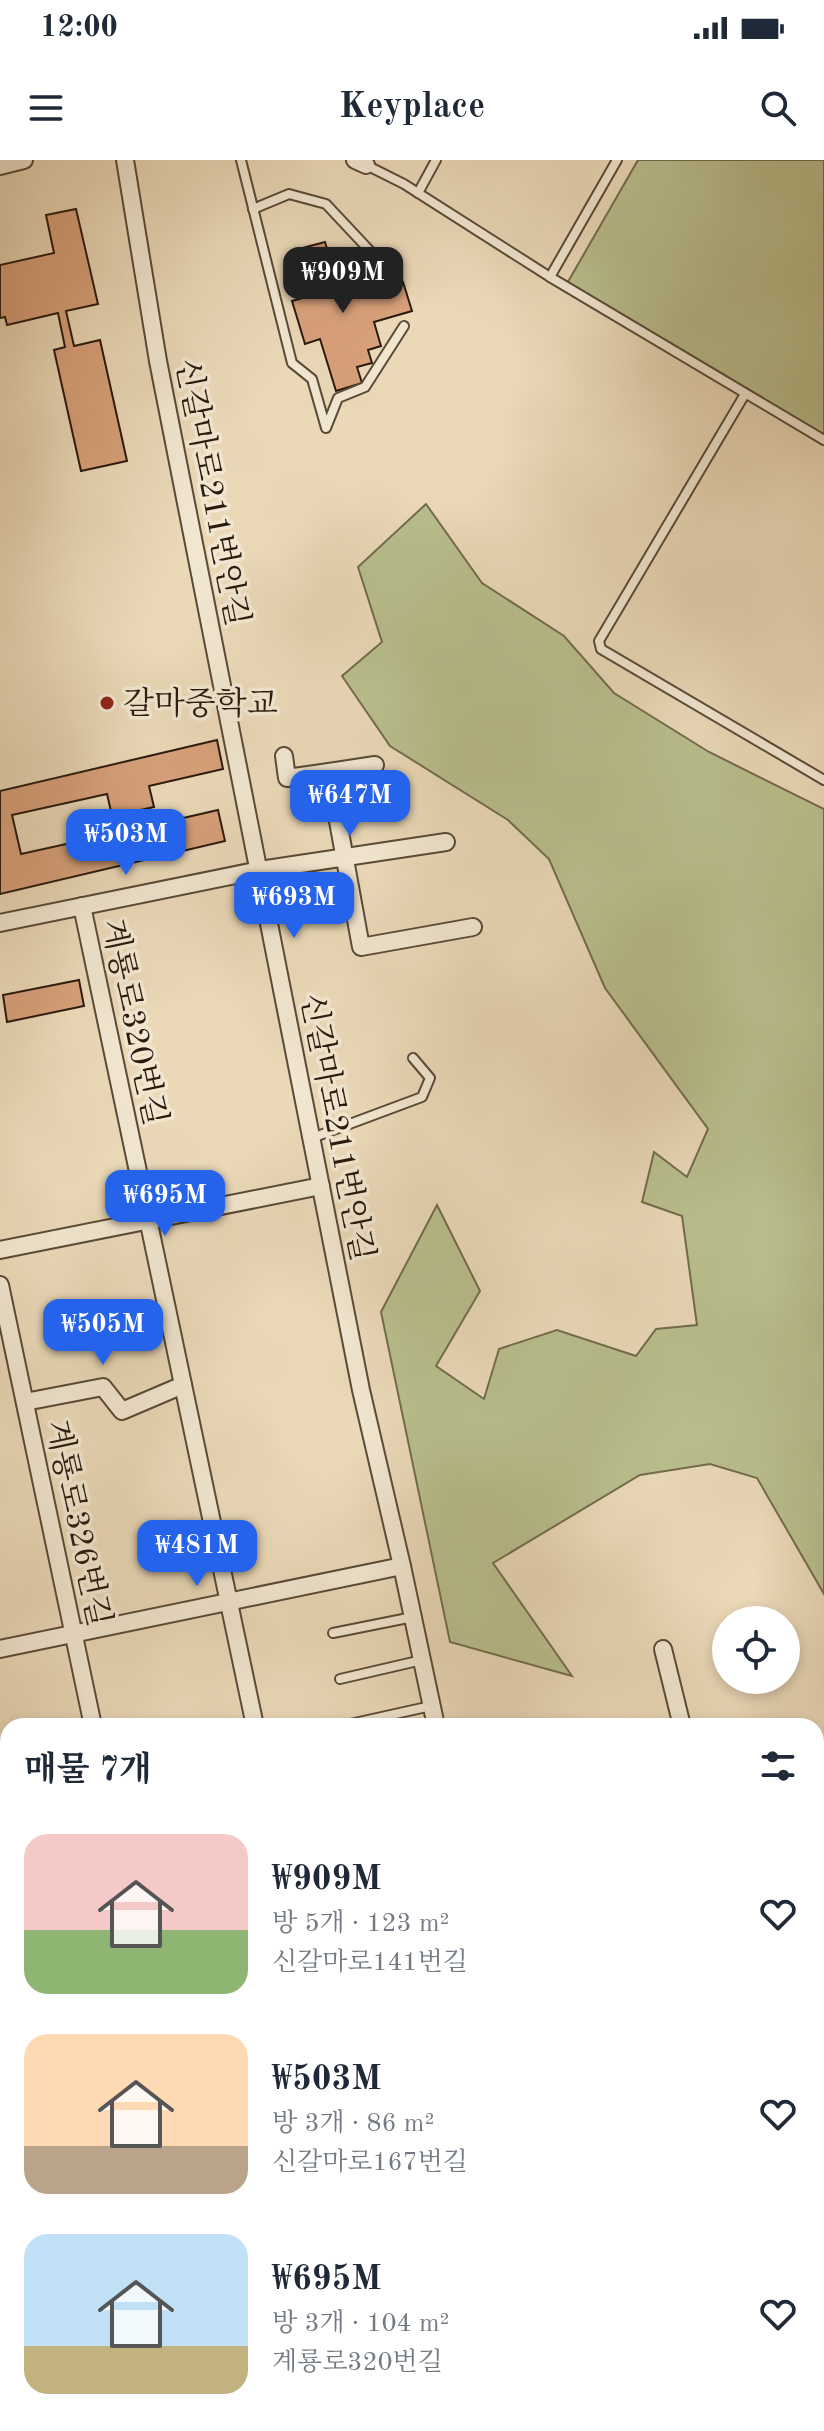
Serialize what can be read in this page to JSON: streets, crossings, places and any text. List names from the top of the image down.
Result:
{
  "streets": {
    "street": ["신갈마로211번안길", "계룡로320번길", "계룡로326번길"]
  },
  "places": ["갈마중학교"],
  "page": {
    "status": "12:00",
    "header": "Keyplace",
    "price": [
      "₩909M",
      "₩647M",
      "₩503M",
      "₩693M",
      "₩695M",
      "₩505M",
      "₩481M"
    ],
    "heading": "매물 7개",
    "list": [
      {
        "name": "₩909M",
        "note": "방 5개 · 123 m² · 신갈마로141번길"
      },
      {
        "name": "₩503M",
        "note": "방 3개 · 86 m² · 신갈마로167번길"
      },
      {
        "name": "₩695M",
        "note": "방 3개 · 104 m² · 계룡로320번길"
      }
    ]
  }
}
